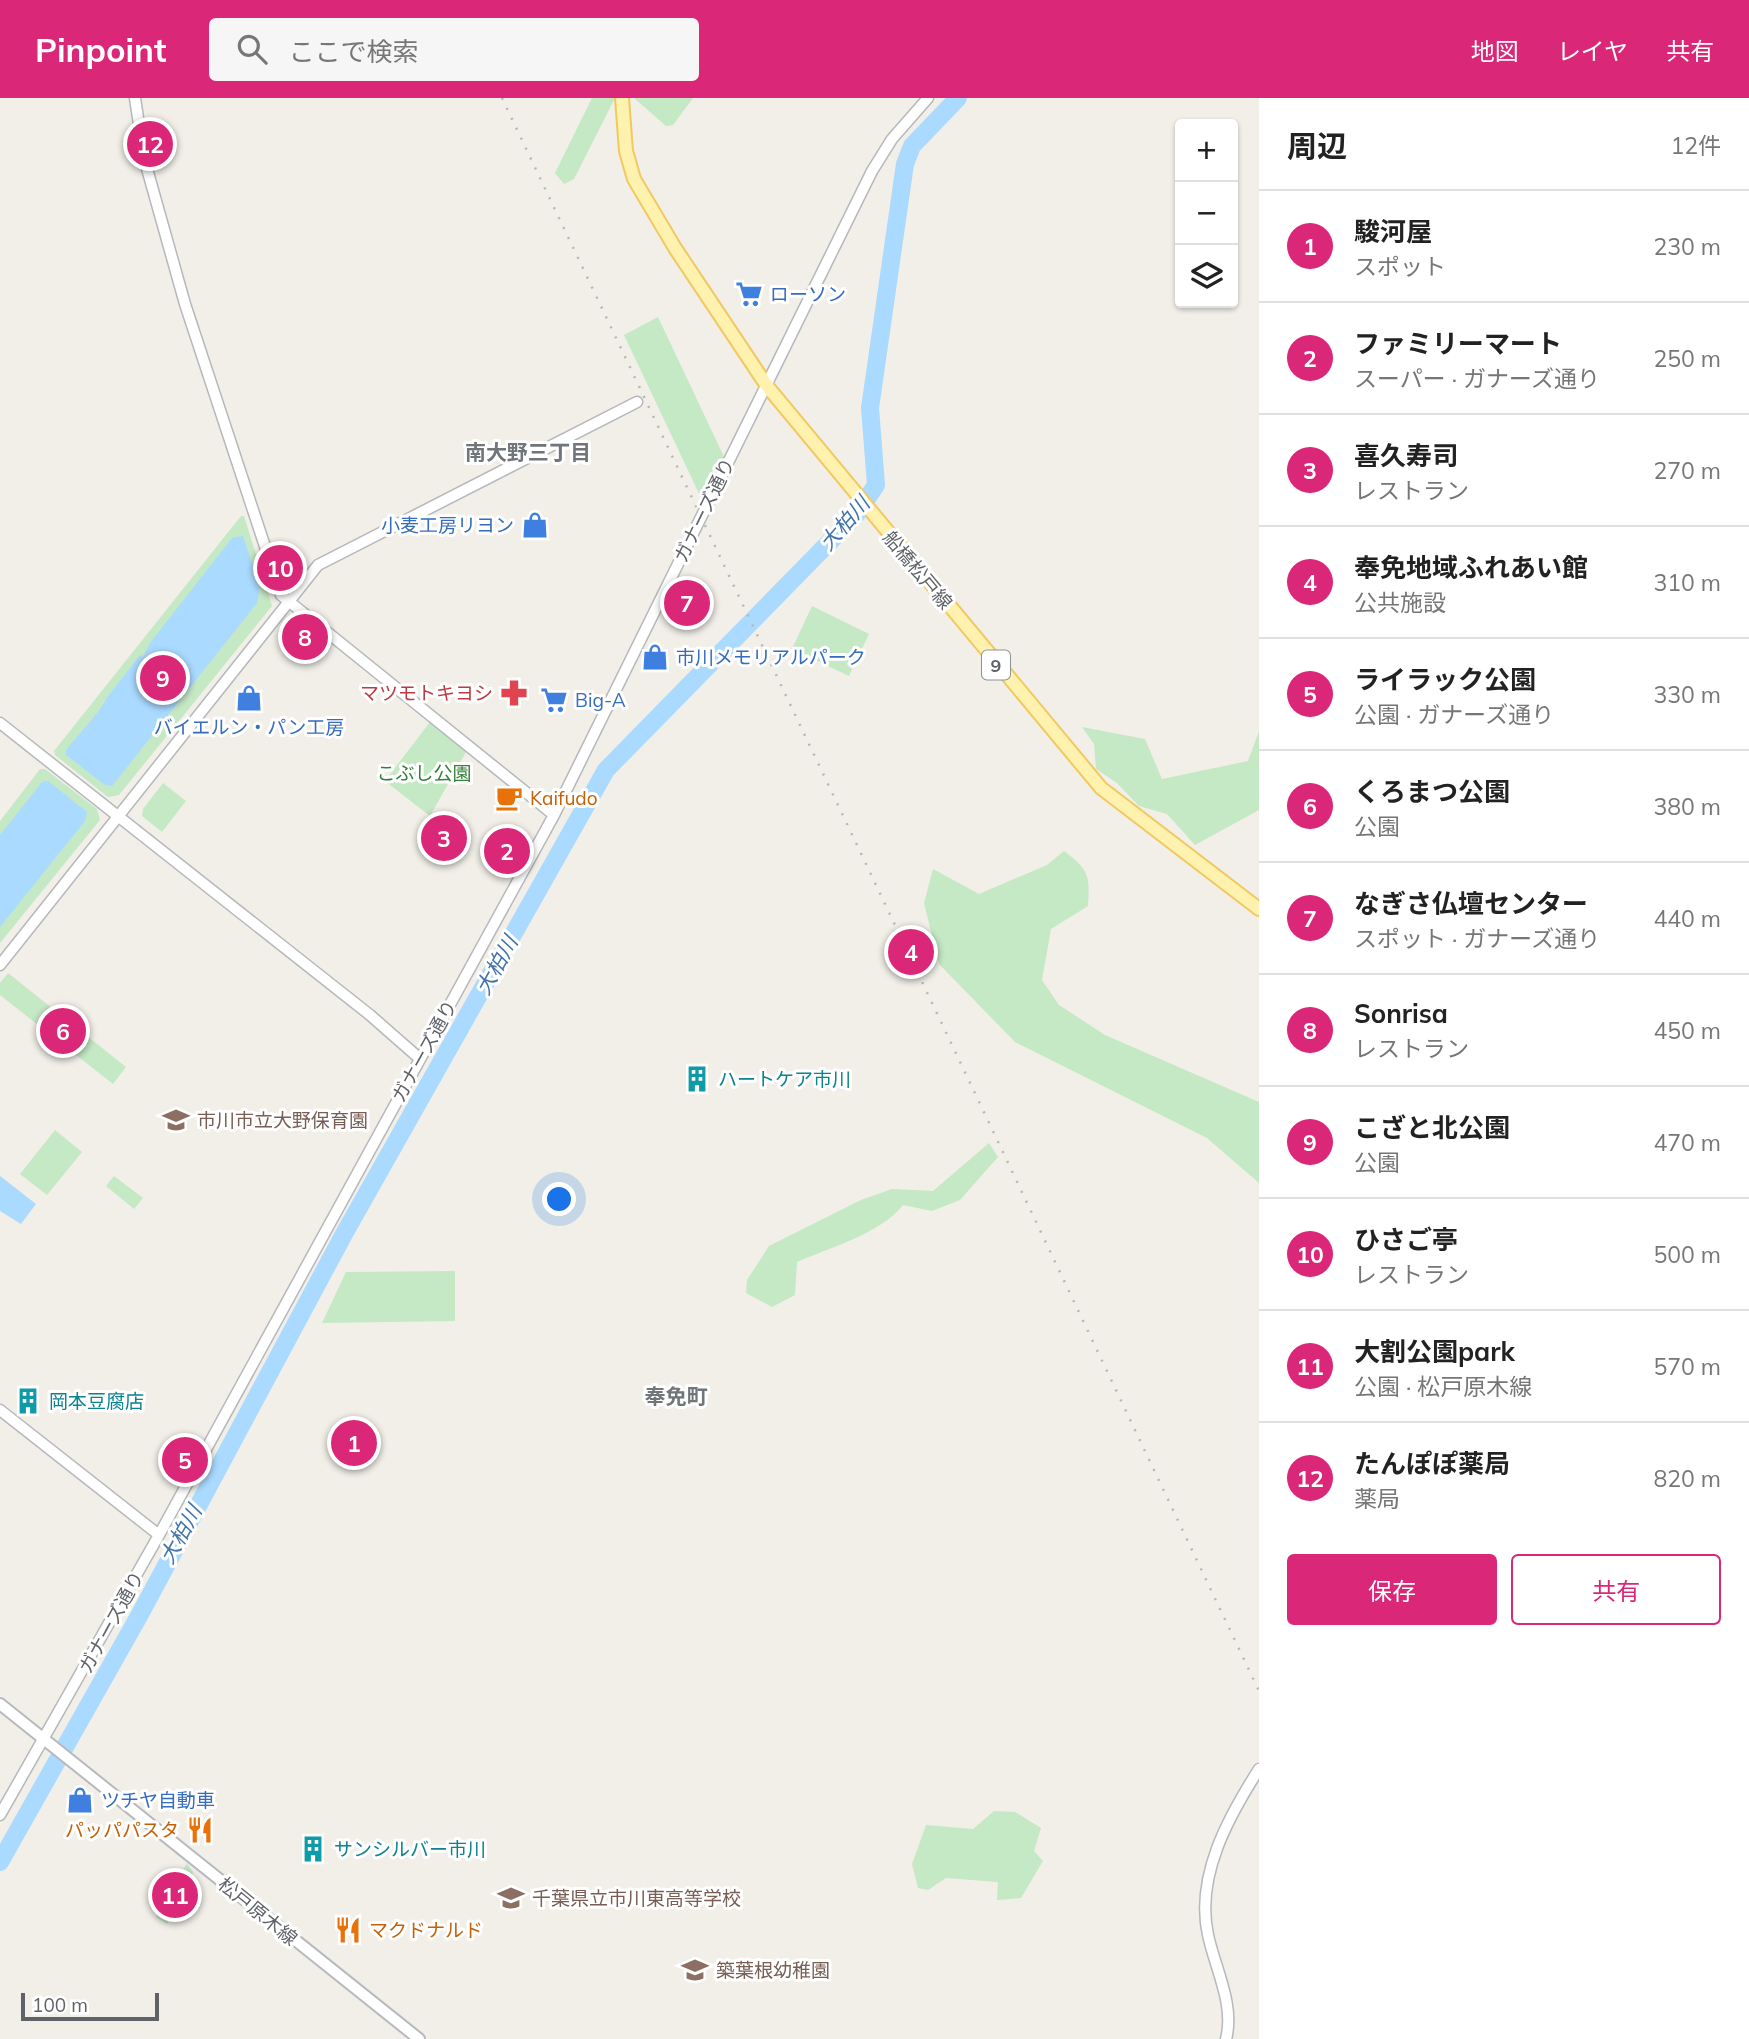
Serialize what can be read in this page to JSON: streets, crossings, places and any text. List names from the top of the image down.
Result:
{
  "streets": {
    "main road": ["船橋松戸線", "9", "松戸原木線"],
    "street": ["ガナーズ通り"]
  },
  "crossings": [
    ["ガナーズ通り", "船橋松戸線"],
    ["ガナーズ通り", "松戸原木線"]
  ],
  "districts": ["南大野三丁目", "奉免町"],
  "water": ["大柏川"],
  "parks": ["こぶし公園"],
  "places": {
    "supermarket": ["ローソン", "Big-A"],
    "shop": [
      "小麦工房リヨン",
      "市川メモリアルパーク",
      "バイエルン・パン工房",
      "ツチヤ自動車"
    ],
    "pharmacy": ["マツモトキヨシ"],
    "cafe": ["Kaifudo"],
    "building": ["ハートケア市川", "岡本豆腐店", "サンシルバー市川"],
    "school or university": ["市川市立大野保育園", "千葉県立市川東高等学校", "築葉根幼稚園"],
    "restaurant": ["パッパパスタ", "マクドナルド"]
  },
  "scale_bar": "100 m",
  "page": {
    "header": "Pinpoint",
    "search": "ここで検索",
    "nav": ["地図", "レイヤ", "共有"],
    "heading": ["周辺", "12件"],
    "pins": [
      "12",
      "10",
      "7",
      "8",
      "9",
      "3",
      "2",
      "4",
      "6",
      "1",
      "5",
      "11"
    ],
    "map_buttons": ["+", "−"],
    "list": [
      {
        "mark": "1",
        "name": "駿河屋",
        "note": "スポット",
        "value": "230 m"
      },
      {
        "mark": "2",
        "name": "ファミリーマート",
        "note": "スーパー · ガナーズ通り",
        "value": "250 m"
      },
      {
        "mark": "3",
        "name": "喜久寿司",
        "note": "レストラン",
        "value": "270 m"
      },
      {
        "mark": "4",
        "name": "奉免地域ふれあい館",
        "note": "公共施設",
        "value": "310 m"
      },
      {
        "mark": "5",
        "name": "ライラック公園",
        "note": "公園 · ガナーズ通り",
        "value": "330 m"
      },
      {
        "mark": "6",
        "name": "くろまつ公園",
        "note": "公園",
        "value": "380 m"
      },
      {
        "mark": "7",
        "name": "なぎさ仏壇センター",
        "note": "スポット · ガナーズ通り",
        "value": "440 m"
      },
      {
        "mark": "8",
        "name": "Sonrisa",
        "note": "レストラン",
        "value": "450 m"
      },
      {
        "mark": "9",
        "name": "こざと北公園",
        "note": "公園",
        "value": "470 m"
      },
      {
        "mark": "10",
        "name": "ひさご亭",
        "note": "レストラン",
        "value": "500 m"
      },
      {
        "mark": "11",
        "name": "大割公園park",
        "note": "公園 · 松戸原木線",
        "value": "570 m"
      },
      {
        "mark": "12",
        "name": "たんぽぽ薬局",
        "note": "薬局",
        "value": "820 m"
      }
    ],
    "buttons": ["保存", "共有"],
    "scale": "100 m"
  }
}
